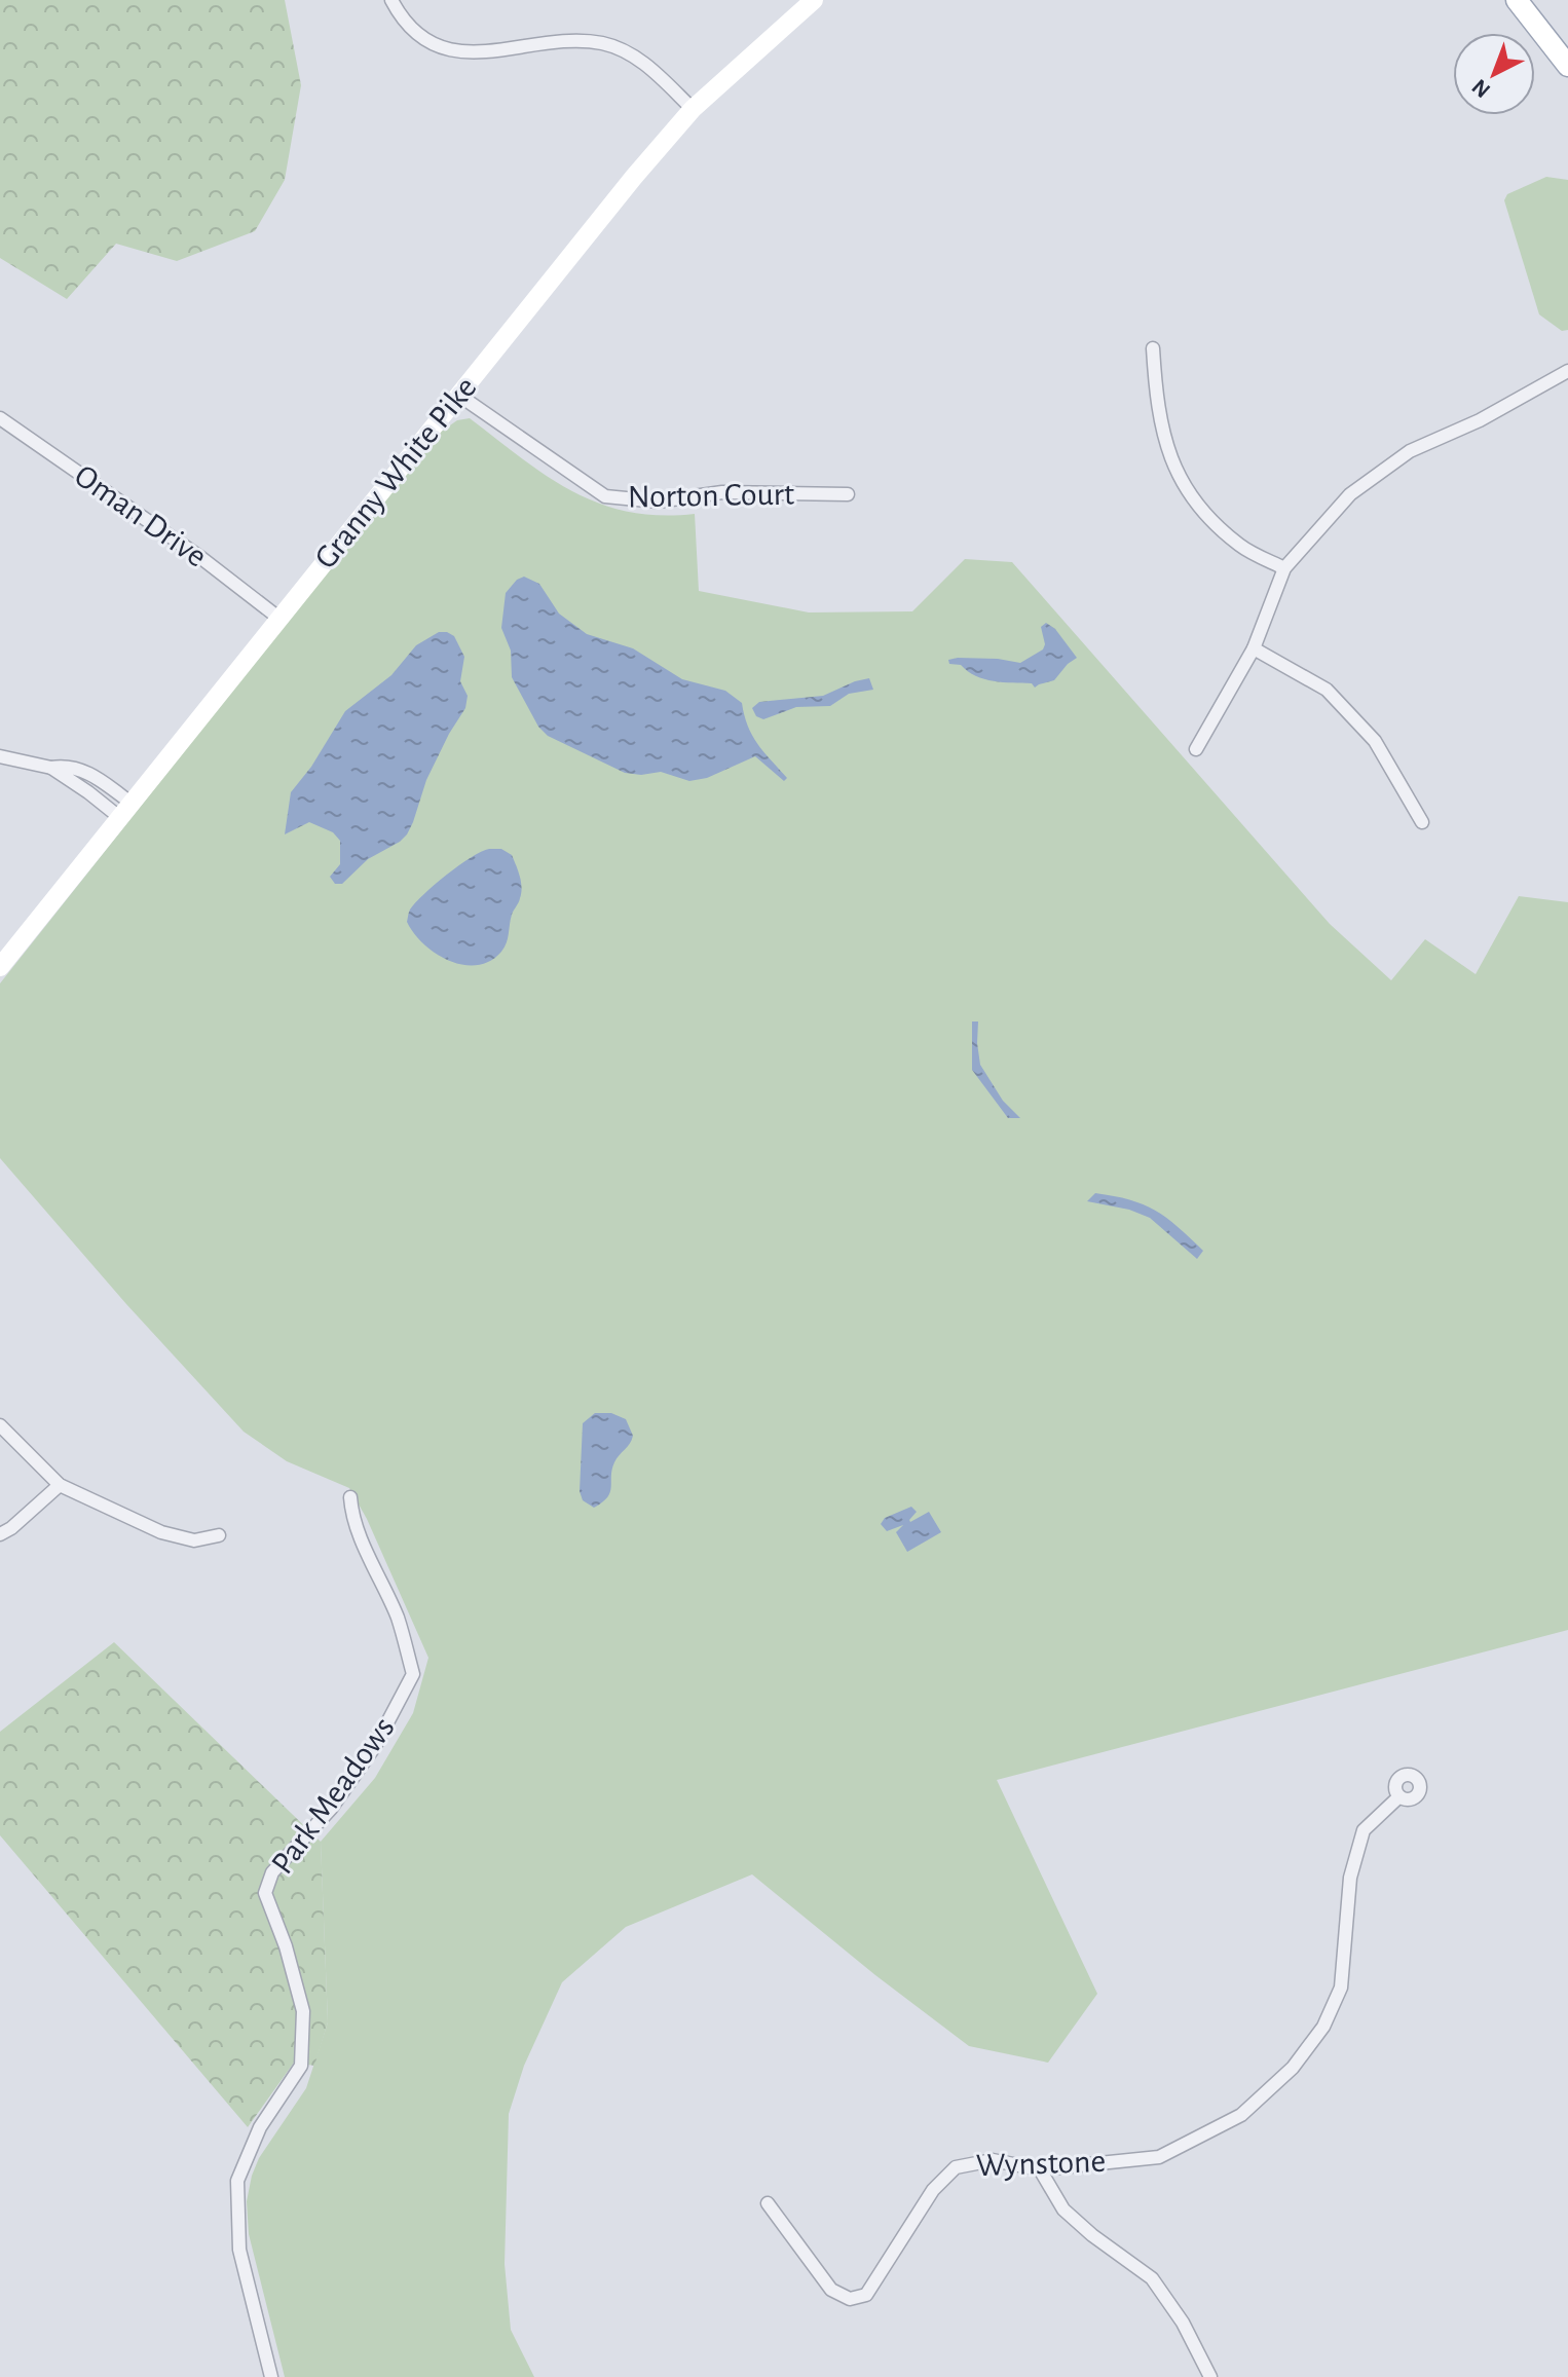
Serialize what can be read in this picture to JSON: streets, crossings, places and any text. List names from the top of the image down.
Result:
{
  "streets": {
    "main road": ["Granny White Pike"],
    "street": [
      "Norton Court",
      "Oman Drive",
      "Park Meadows",
      "Wynstone"
    ]
  },
  "crossings": [
    ["Granny White Pike", "Norton Court"],
    ["Granny White Pike", "Oman Drive"]
  ],
  "north": "bottom left"
}
